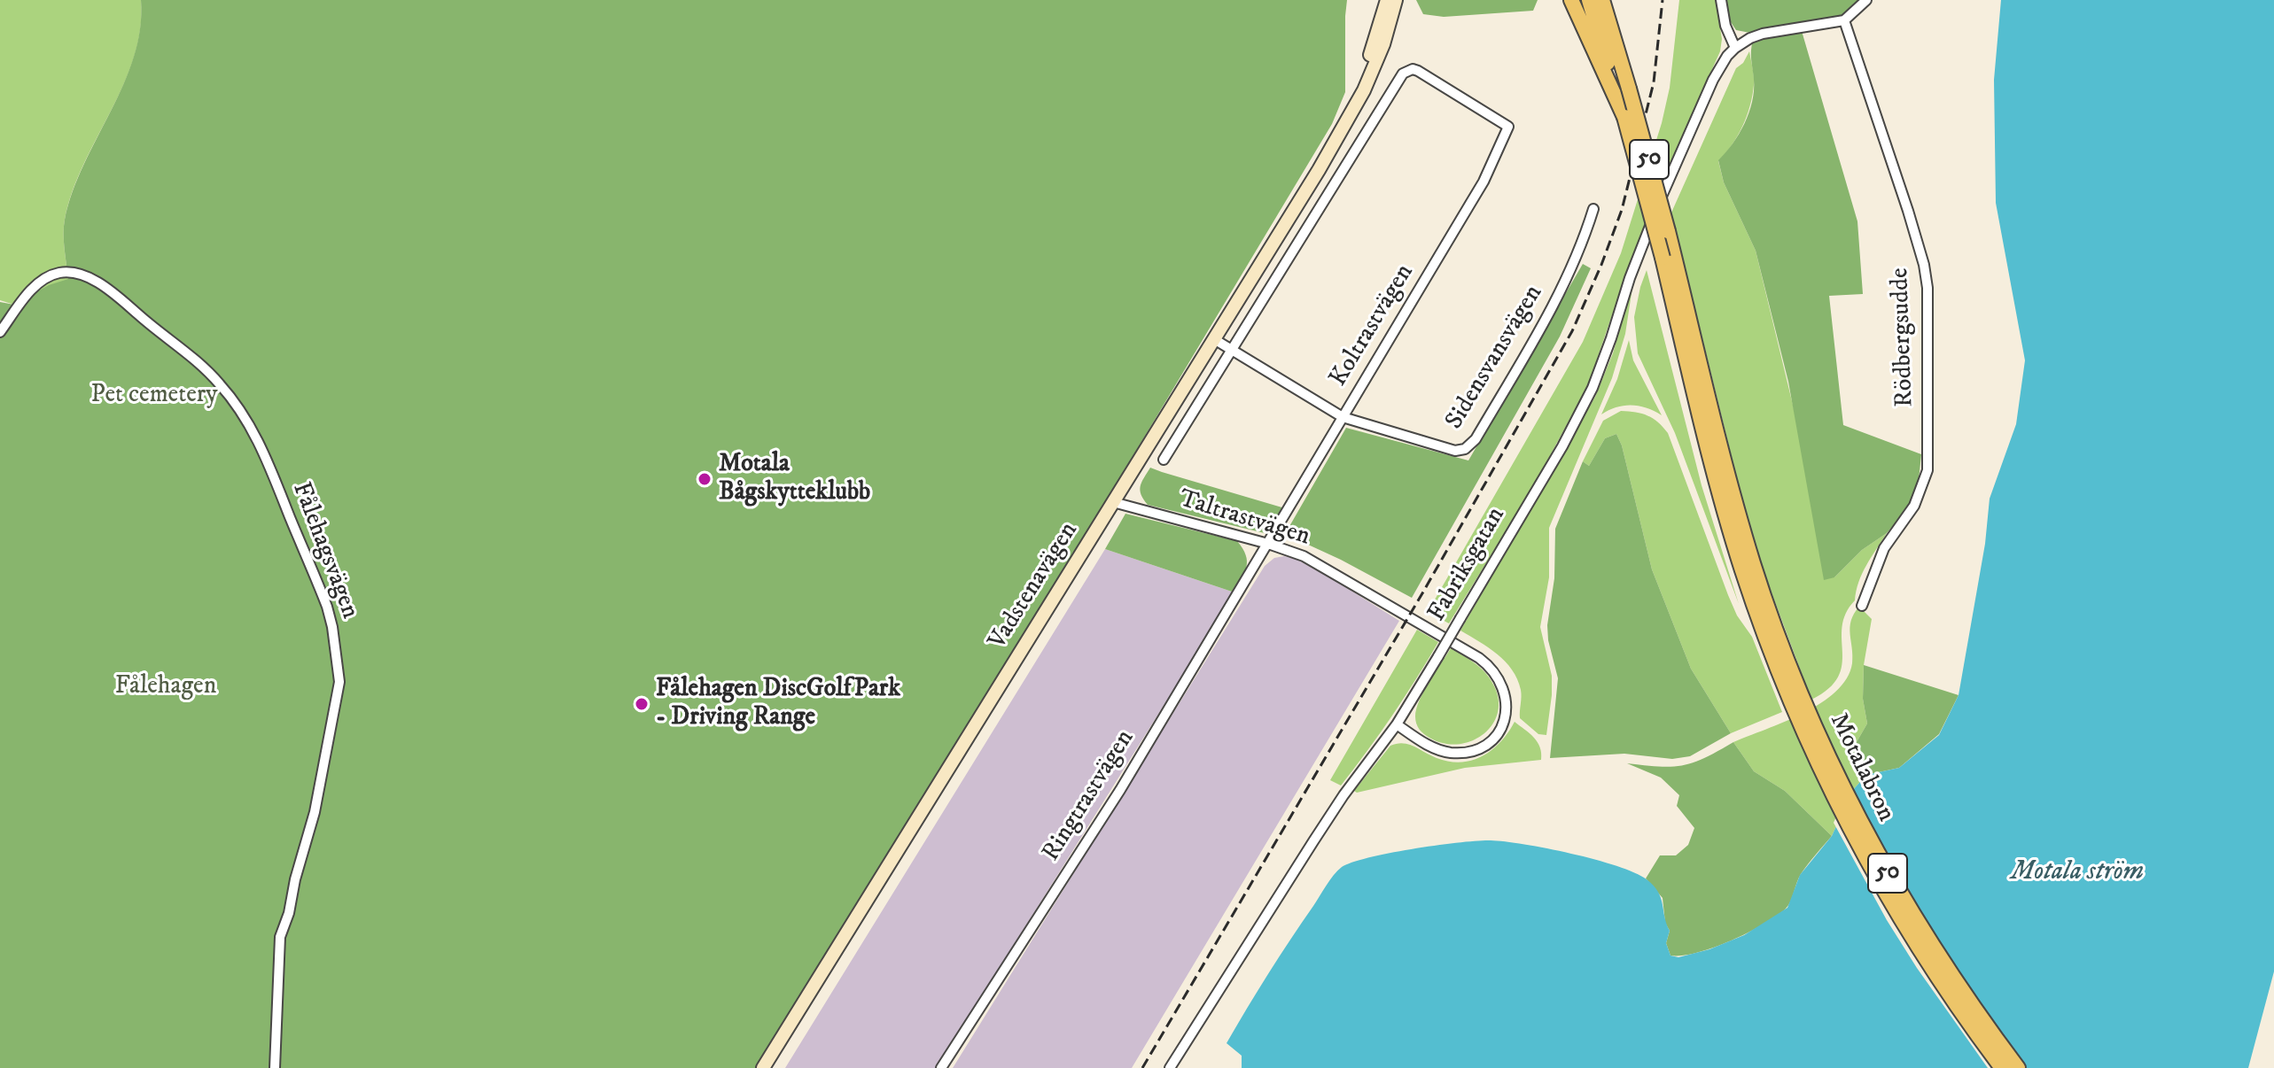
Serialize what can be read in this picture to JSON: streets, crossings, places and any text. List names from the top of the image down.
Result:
{
  "streets": {
    "highway": ["50", "Motalabron"],
    "main road": ["Vadstenavägen"],
    "street": [
      "Koltrastvägen",
      "Rödbergsudde",
      "Sidensvansvägen",
      "Taltrastvägen",
      "Fålehagsvägen",
      "Fabriksgatan",
      "Ringtrastvägen"
    ]
  },
  "crossings": [
    ["50", "Motalabron"],
    ["Koltrastvägen", "Sidensvansvägen"],
    ["Koltrastvägen", "Taltrastvägen"],
    ["Koltrastvägen", "Ringtrastvägen"],
    ["Sidensvansvägen", "Vadstenavägen"],
    ["Taltrastvägen", "Fabriksgatan"],
    ["Taltrastvägen", "Vadstenavägen"],
    ["Taltrastvägen", "Ringtrastvägen"]
  ],
  "water": ["Motala ström"],
  "parks": ["Pet cemetery", "Fålehagen"],
  "places": ["Motala Bågskytteklubb", "Fålehagen DiscGolfPark - Driving Range"]
}
